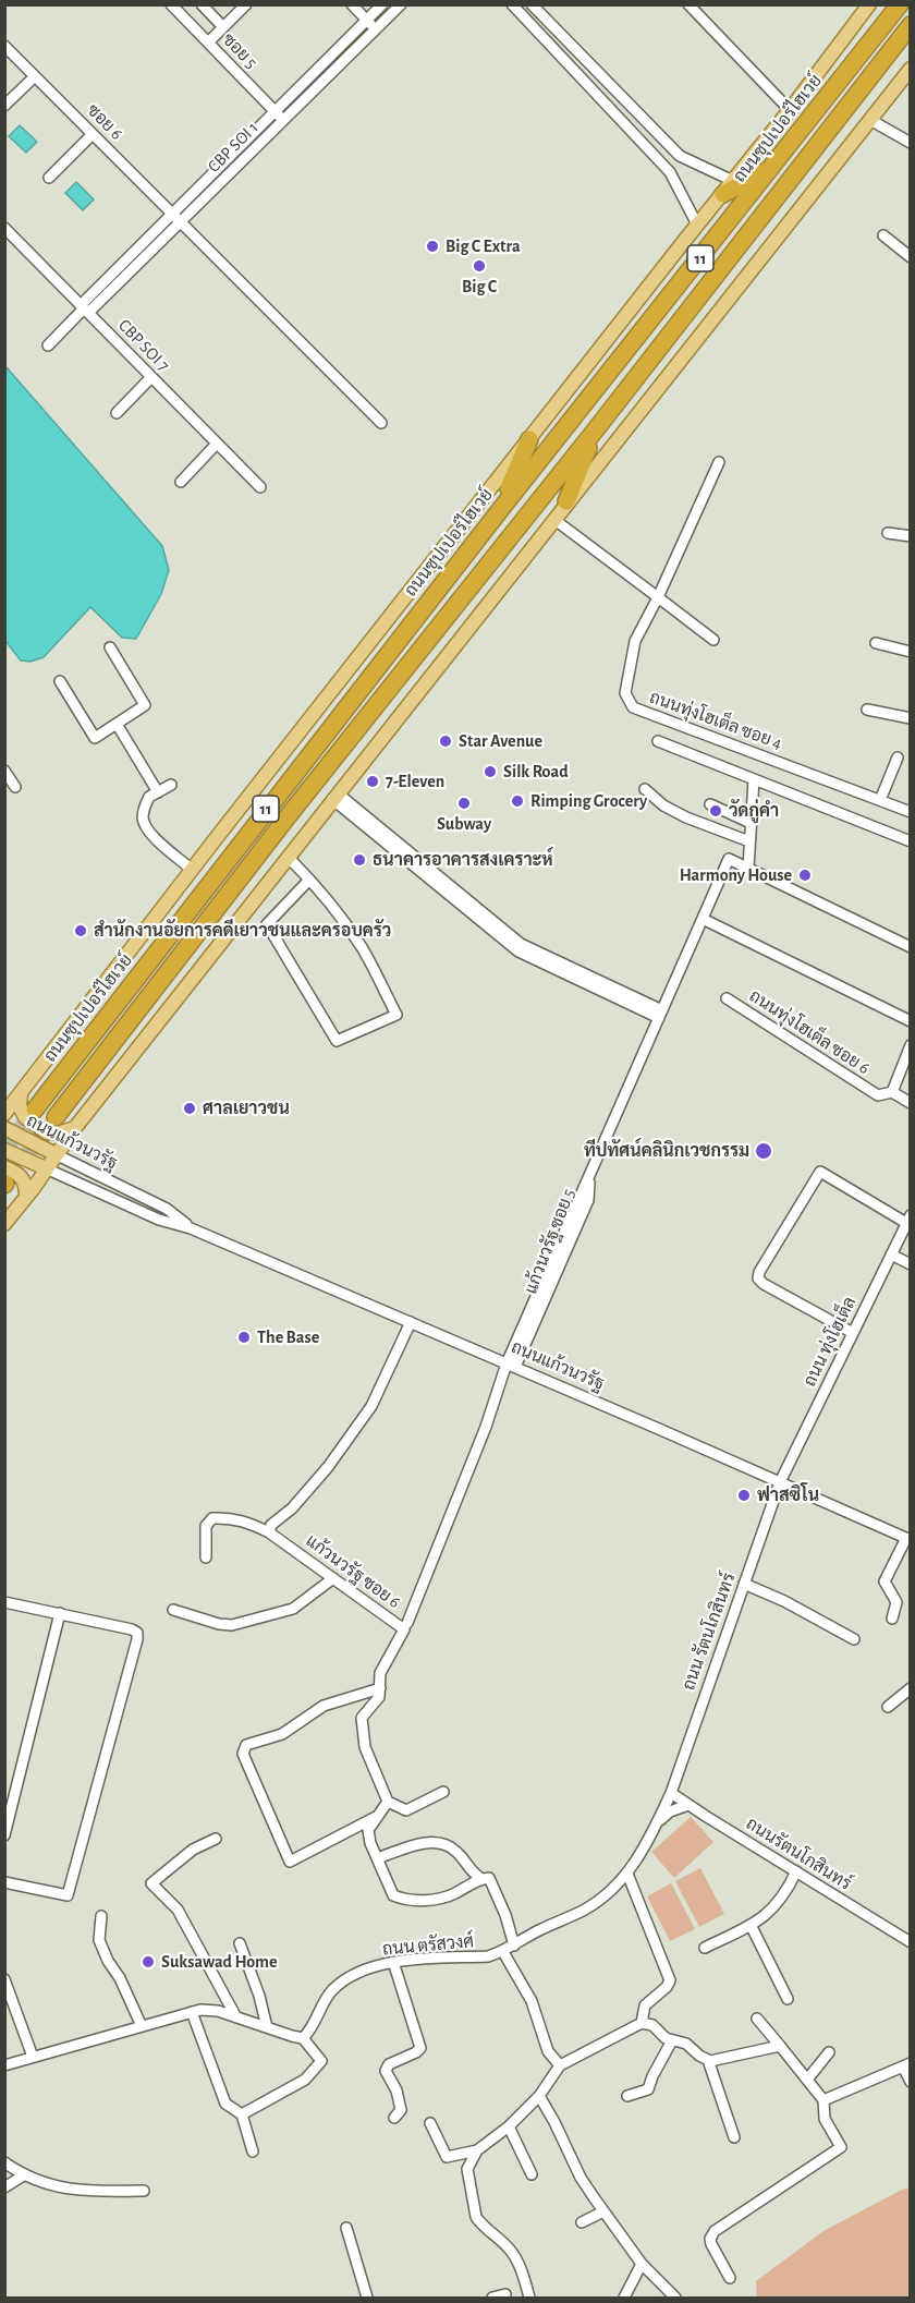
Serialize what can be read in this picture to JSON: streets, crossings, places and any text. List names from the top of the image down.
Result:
{
  "streets": {
    "highway": ["ถนนซุปเปอร์ไฮเวย์", "11"],
    "main road": ["ถนนแก้วนวรัฐ"],
    "street": [
      "ซอย 5",
      "ซอย 6",
      "CBP SOI 1",
      "CBP SOI 7",
      "ถนนทุ่งโฮเต็ล ซอย 4",
      "ถนนทุ่งโฮเต็ล ซอย 6",
      "แก้วนวรัฐ ซอย 5",
      "ถนน ทุ่งโฮเต็ล",
      "แก้วนวรัฐ ซอย 6",
      "ถนน รัตนโกสินทร์",
      "ถนนรัตนโกสินทร์",
      "ถนน ตรัสวงศ์"
    ]
  },
  "crossings": [
    ["ซอย 5", "CBP SOI 1"],
    ["ซอย 6", "CBP SOI 1"],
    ["CBP SOI 1", "CBP SOI 7"],
    ["ถนนแก้วนวรัฐ", "แก้วนวรัฐ ซอย 5"],
    ["ถนนแก้วนวรัฐ", "ถนน ทุ่งโฮเต็ล"],
    ["ถนนแก้วนวรัฐ", "ถนน รัตนโกสินทร์"],
    ["ถนน ทุ่งโฮเต็ล", "ถนน รัตนโกสินทร์"],
    ["ถนน รัตนโกสินทร์", "ถนนรัตนโกสินทร์"],
    ["ถนน รัตนโกสินทร์", "ถนน ตรัสวงศ์"],
    ["ถนนรัตนโกสินทร์", "ถนน ตรัสวงศ์"]
  ],
  "places": [
    "Big C Extra",
    "Big C",
    "Star Avenue",
    "Silk Road",
    "7-Eleven",
    "Rimping Grocery",
    "Subway",
    "วัดกู่คำ",
    "ธนาคารอาคารสงเคราะห์",
    "Harmony House",
    "สำนักงานอัยการคดีเยาวชนและครอบครัว",
    "ศาลเยาวชน",
    "ทีปทัศน์คลินิกเวชกรรม",
    "The Base",
    "ฟาสซิโน",
    "Suksawad Home"
  ]
}
